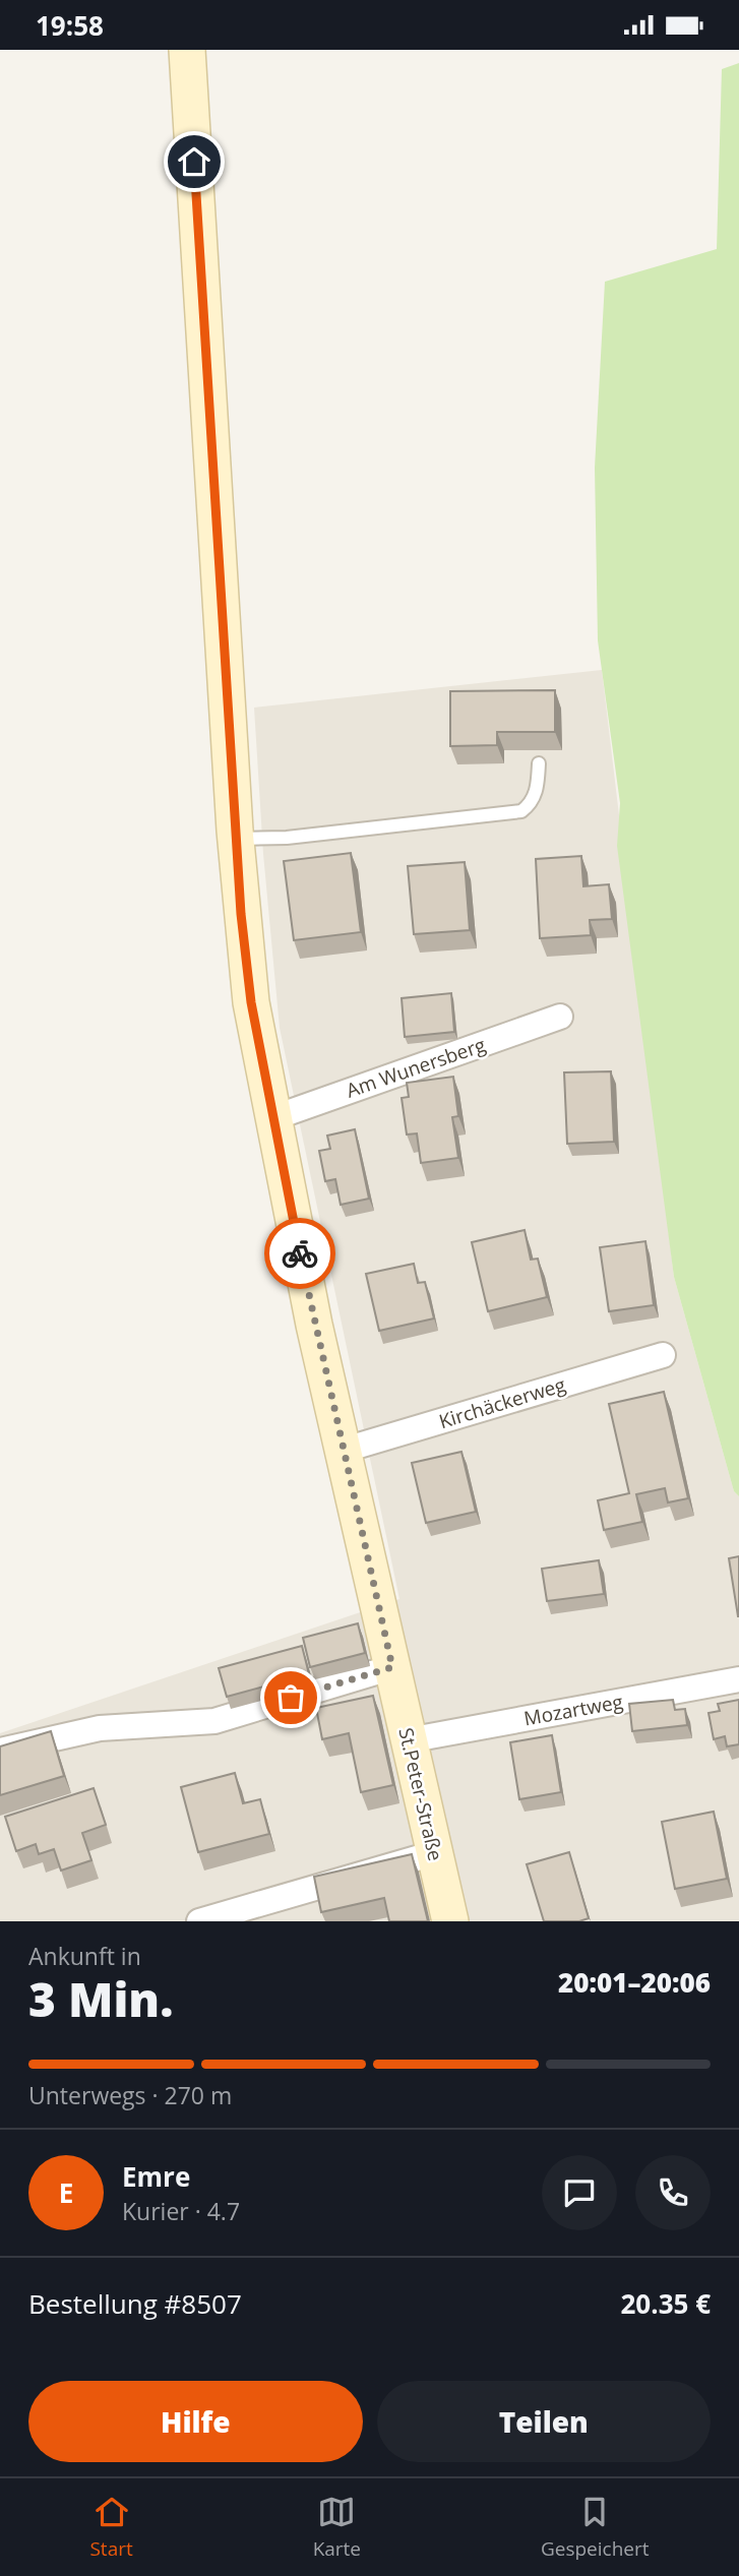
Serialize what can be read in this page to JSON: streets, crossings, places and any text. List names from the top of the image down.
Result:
{
  "streets": {
    "main road": ["St.Peter-Straße"],
    "street": ["Am Wunersberg", "Kirchäckerweg", "Mozartweg"]
  },
  "crossings": [
    ["Am Wunersberg", "St.Peter-Straße"],
    ["Kirchäckerweg", "St.Peter-Straße"],
    ["Mozartweg", "St.Peter-Straße"]
  ],
  "page": {
    "status": "19:58",
    "heading": ["3 Min.", "Ankunft in", "20:01–20:06"],
    "panel": [
      "Emre",
      "Kurier · 4.7",
      "Bestellung #8507",
      "20.35 €"
    ],
    "bar": "Unterwegs · 270 m",
    "round": "E",
    "buttons": ["Hilfe", "Teilen"],
    "tabs": ["Start", "Karte", "Gespeichert"]
  }
}
